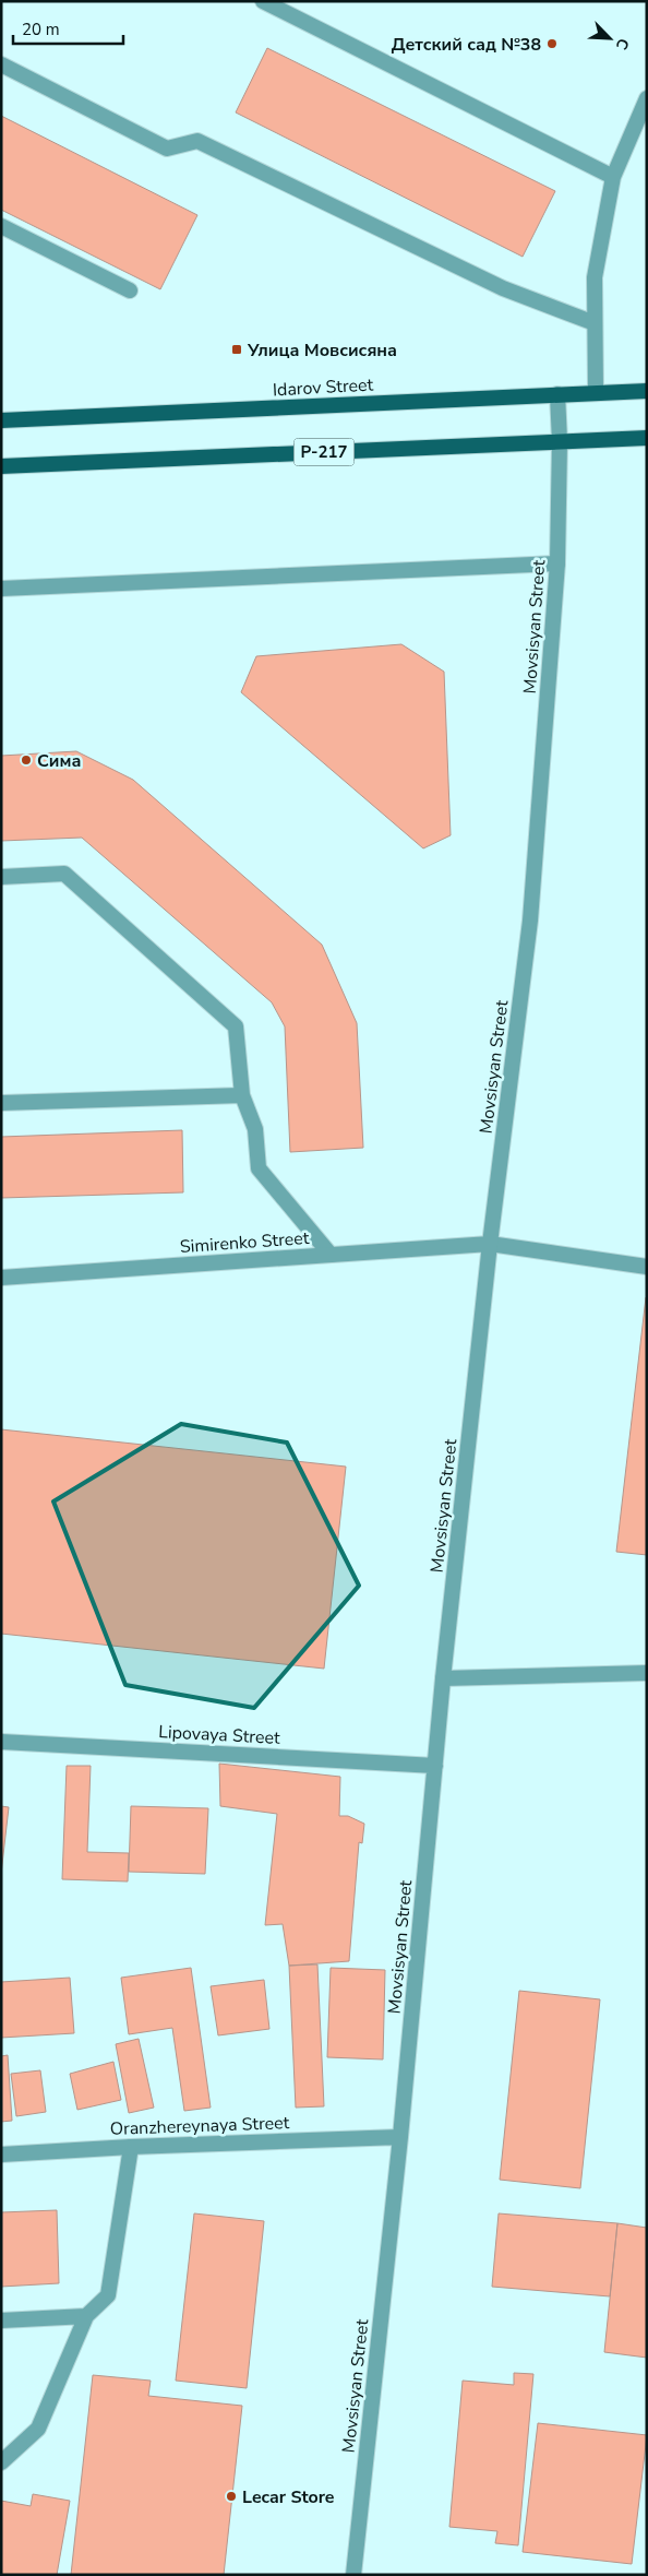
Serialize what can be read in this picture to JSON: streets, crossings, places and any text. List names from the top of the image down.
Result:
{
  "streets": {
    "main road": ["Idarov Street", "Р-217"],
    "street": [
      "Movsisyan Street",
      "Simirenko Street",
      "Lipovaya Street",
      "Oranzhereynaya Street"
    ]
  },
  "crossings": [
    ["Idarov Street", "Movsisyan Street"],
    ["Р-217", "Movsisyan Street"],
    ["Movsisyan Street", "Simirenko Street"],
    ["Movsisyan Street", "Lipovaya Street"],
    ["Movsisyan Street", "Oranzhereynaya Street"]
  ],
  "places": {
    "other": ["Детский сад №38", "Сима", "Lecar Store"],
    "transit": ["Улица Мовсисяна"]
  },
  "scale_bar": "20 m",
  "north": "bottom right"
}
